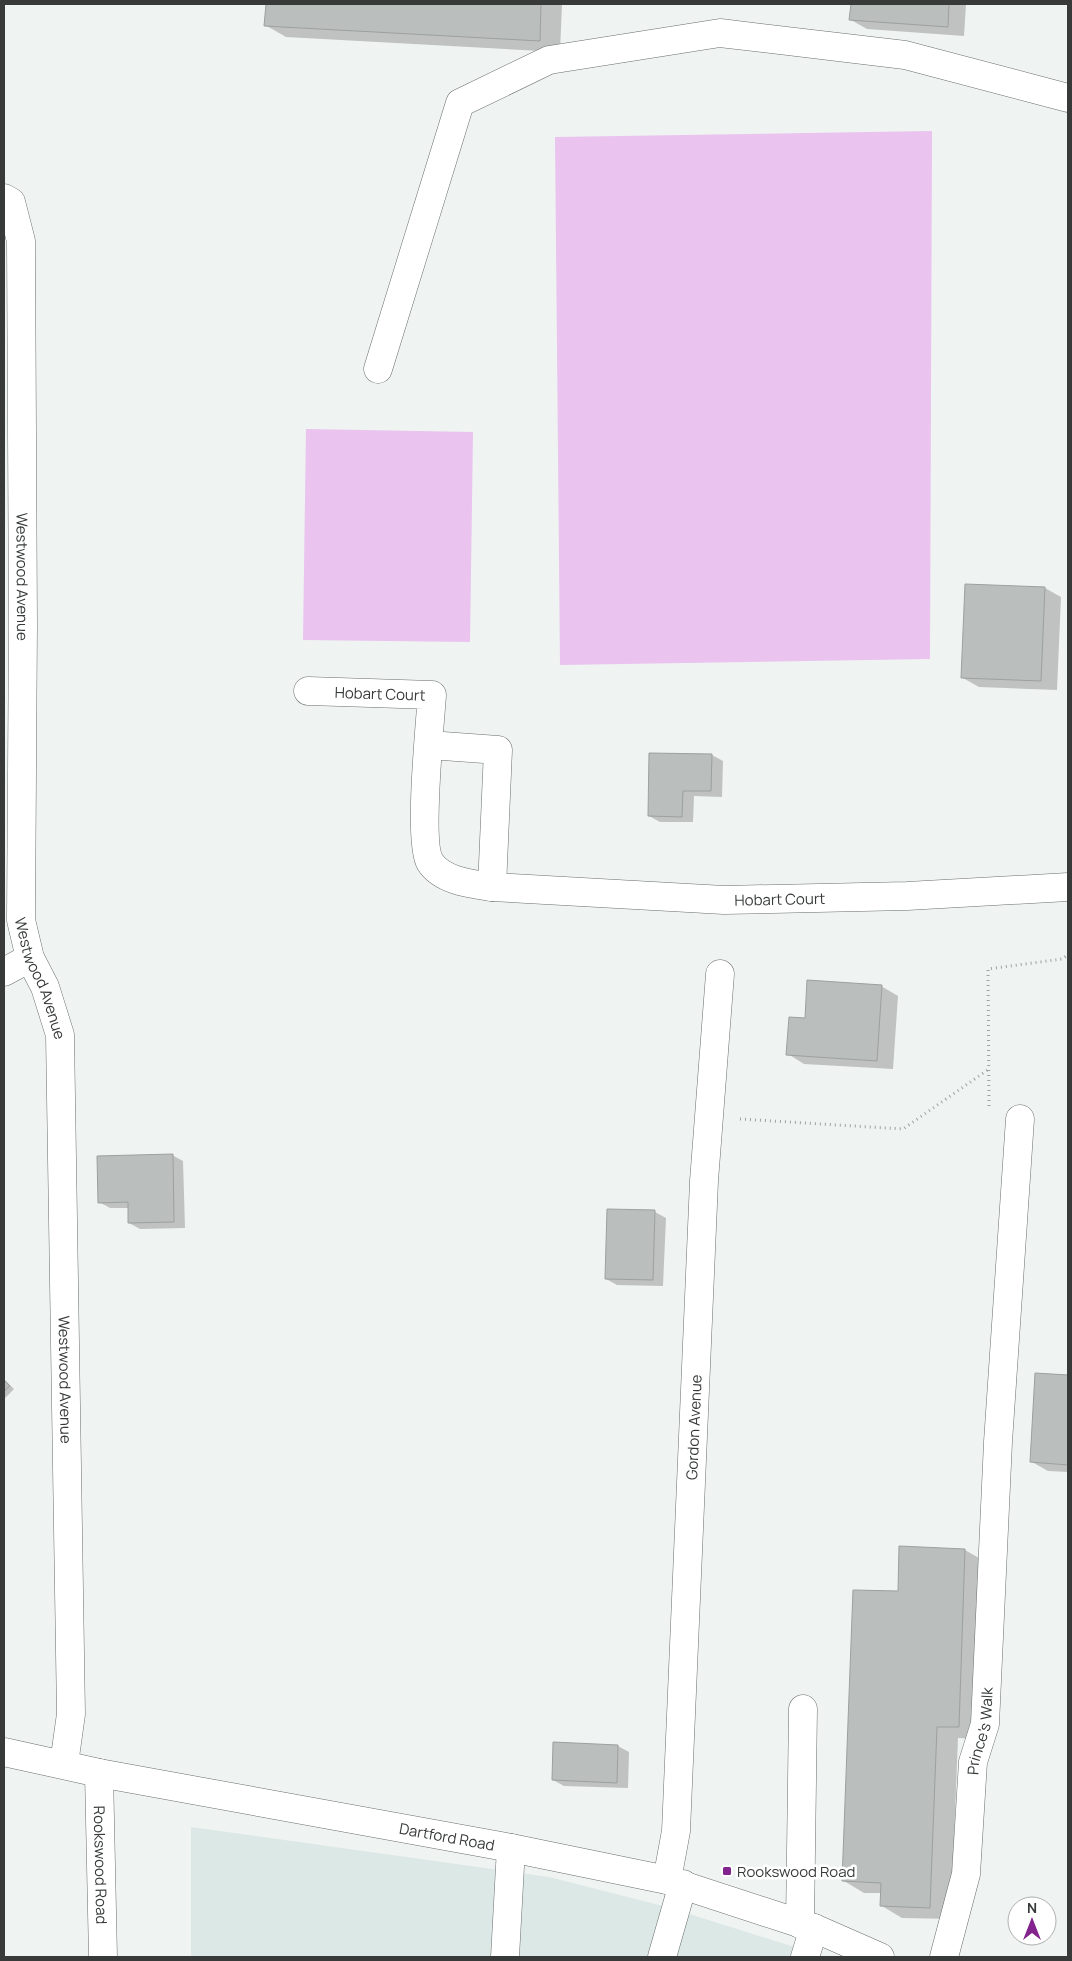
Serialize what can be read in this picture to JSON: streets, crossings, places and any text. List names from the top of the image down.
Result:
{
  "streets": {
    "street": [
      "Westwood Avenue",
      "Hobart Court",
      "Gordon Avenue",
      "Prince's Walk",
      "Dartford Road",
      "Rookswood Road"
    ]
  },
  "crossings": [
    ["Westwood Avenue", "Dartford Road"],
    ["Gordon Avenue", "Dartford Road"],
    ["Dartford Road", "Rookswood Road"]
  ],
  "places": {
    "transit": ["Rookswood Road"]
  },
  "north": "top"
}
